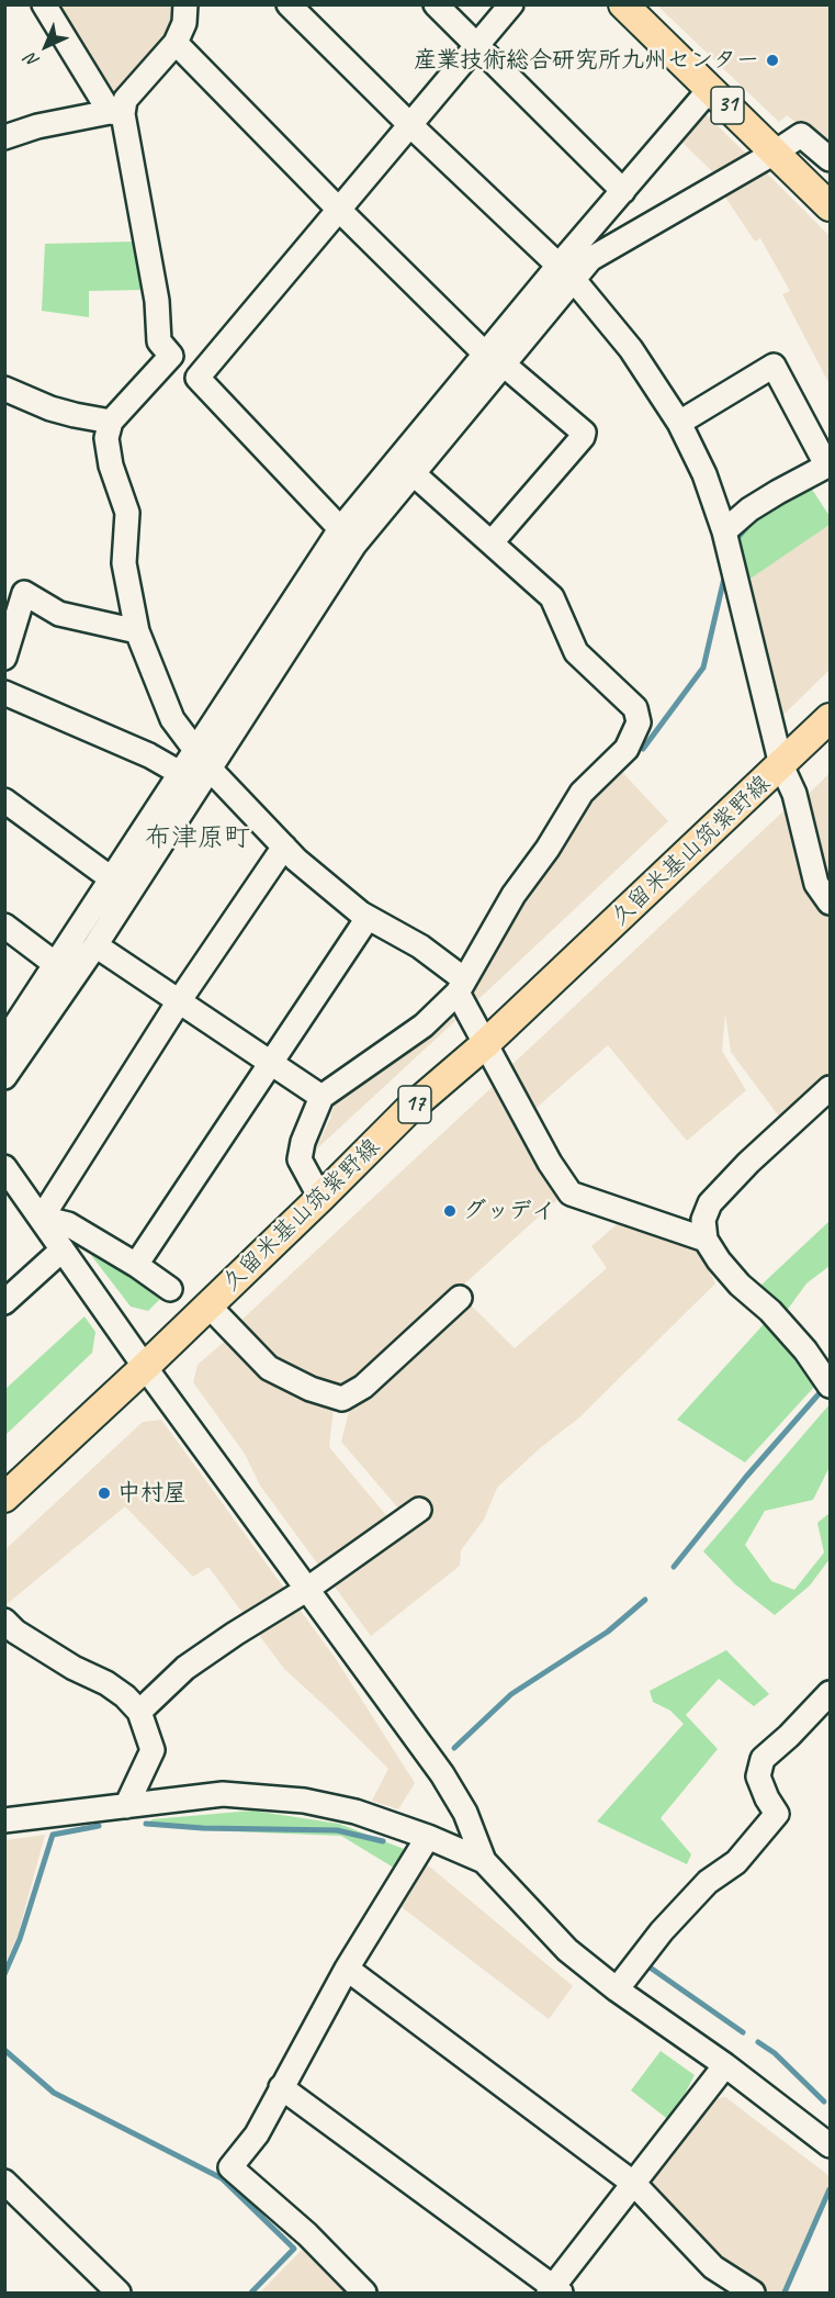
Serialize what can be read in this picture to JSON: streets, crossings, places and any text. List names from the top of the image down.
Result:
{
  "streets": {
    "main road": ["31", "久留米基山筑紫野線", "17"]
  },
  "districts": ["布津原町"],
  "places": ["産業技術総合研究所九州センター", "グッデイ", "中村屋"],
  "north": "bottom left"
}
